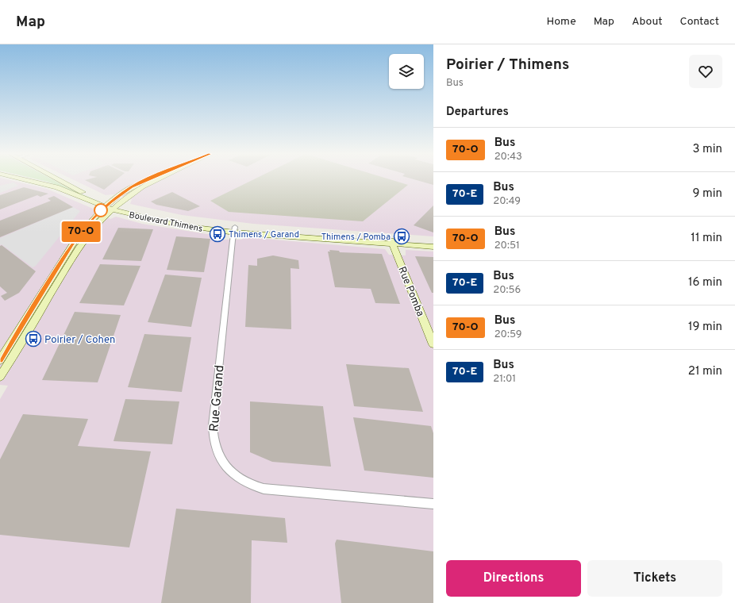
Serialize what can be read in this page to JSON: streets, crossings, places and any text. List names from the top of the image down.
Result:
{
  "streets": {
    "street": ["Boulevard Thimens", "Rue Pomba", "Rue Garand"]
  },
  "crossings": [
    ["Boulevard Thimens", "Rue Pomba"],
    ["Boulevard Thimens", "Rue Garand"]
  ],
  "places": {
    "bus stop": ["Thimens / Garand", "Thimens / Pomba", "Poirier / Cohen"]
  },
  "lines": ["bus line 70-O"],
  "page": {
    "header": "Map",
    "nav": [
      "Home",
      "Map",
      "About",
      "Contact"
    ],
    "on_map": "70-O",
    "heading": [
      ["Poirier / Thimens", "Bus"],
      "Departures"
    ],
    "list": [
      {
        "mark": "70-O",
        "name": "Bus",
        "note": "20:43",
        "value": "3 min"
      },
      {
        "mark": "70-E",
        "name": "Bus",
        "note": "20:49",
        "value": "9 min"
      },
      {
        "mark": "70-O",
        "name": "Bus",
        "note": "20:51",
        "value": "11 min"
      },
      {
        "mark": "70-E",
        "name": "Bus",
        "note": "20:56",
        "value": "16 min"
      },
      {
        "mark": "70-O",
        "name": "Bus",
        "note": "20:59",
        "value": "19 min"
      },
      {
        "mark": "70-E",
        "name": "Bus",
        "note": "21:01",
        "value": "21 min"
      }
    ],
    "buttons": ["Directions", "Tickets"]
  }
}
